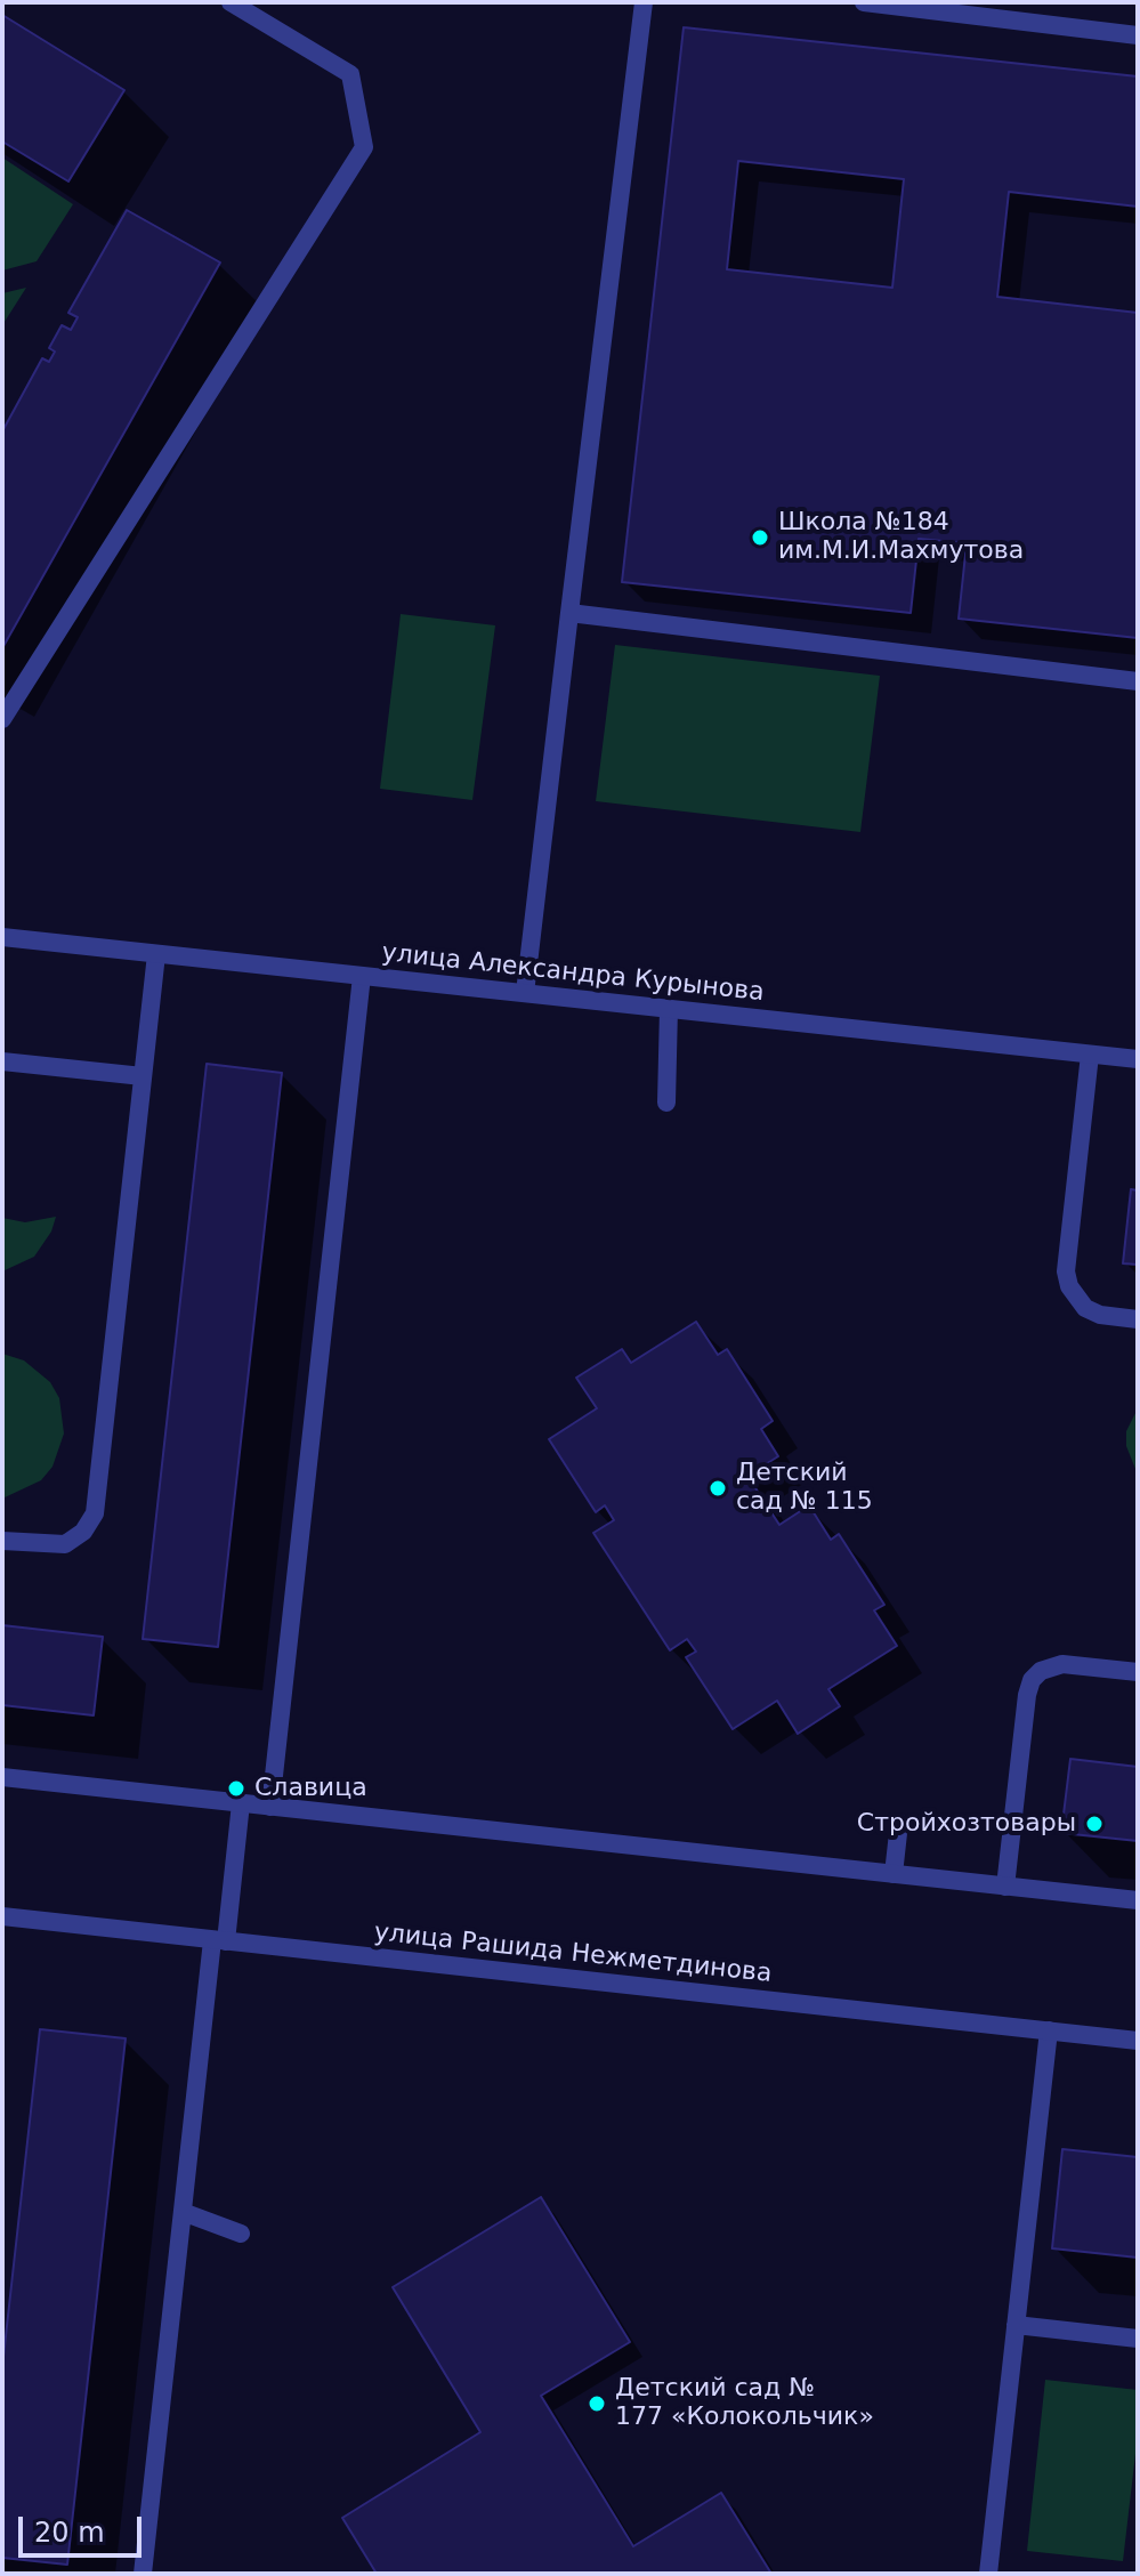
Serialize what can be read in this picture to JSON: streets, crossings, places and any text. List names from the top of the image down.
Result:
{
  "streets": {
    "street": ["улица Александра Курынова", "улица Рашида Нежметдинова"]
  },
  "places": [
    "Школа №184 им.М.И.Махмутова",
    "Детский сад № 115",
    "Славица",
    "Стройхозтовары",
    "Детский сад № 177 «Колокольчик»"
  ],
  "scale_bar": "20 m"
}
